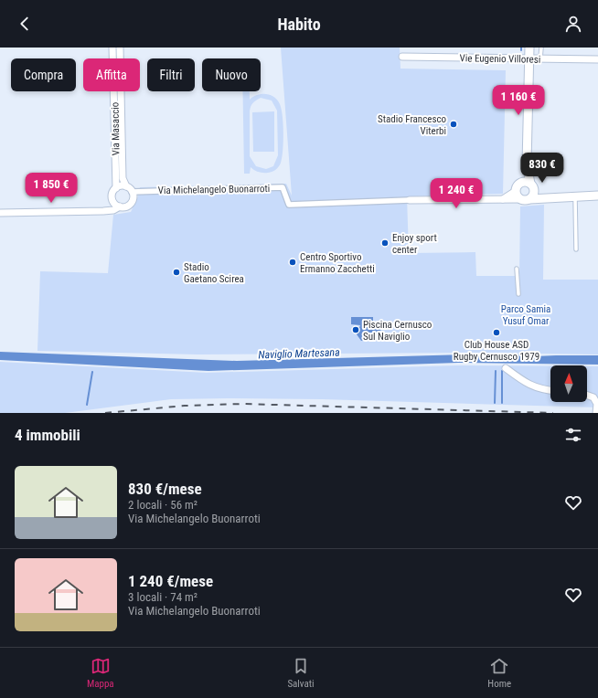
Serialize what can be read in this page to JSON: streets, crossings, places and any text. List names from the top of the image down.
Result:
{
  "streets": {
    "street": ["Vie Eugenio Villoresi", "Via Masaccio", "Via Michelangelo Buonarroti"]
  },
  "crossings": [
    ["Via Masaccio", "Via Michelangelo Buonarroti"]
  ],
  "water": ["Naviglio Martesana"],
  "parks": ["Parco Samia Yusuf Omar"],
  "places": [
    "Stadio Francesco Viterbi",
    "Enjoy sport center",
    "Centro Sportivo Ermanno Zacchetti",
    "Stadio Gaetano Scirea",
    "Piscina Cernusco Sul Naviglio",
    "Club House ASD Rugby Cernusco 1979"
  ],
  "north": "top",
  "page": {
    "header": "Habito",
    "chip": [
      "Compra",
      "Affitta",
      "Filtri",
      "Nuovo"
    ],
    "price": [
      "1 160 €",
      "830 €",
      "1 850 €",
      "1 240 €"
    ],
    "heading": "4 immobili",
    "list": [
      {
        "name": "830 €/mese",
        "note": "2 locali · 56 m² · Via Michelangelo Buonarroti"
      },
      {
        "name": "1 240 €/mese",
        "note": "3 locali · 74 m² · Via Michelangelo Buonarroti"
      }
    ],
    "tabs": ["Mappa", "Salvati", "Home"]
  }
}
